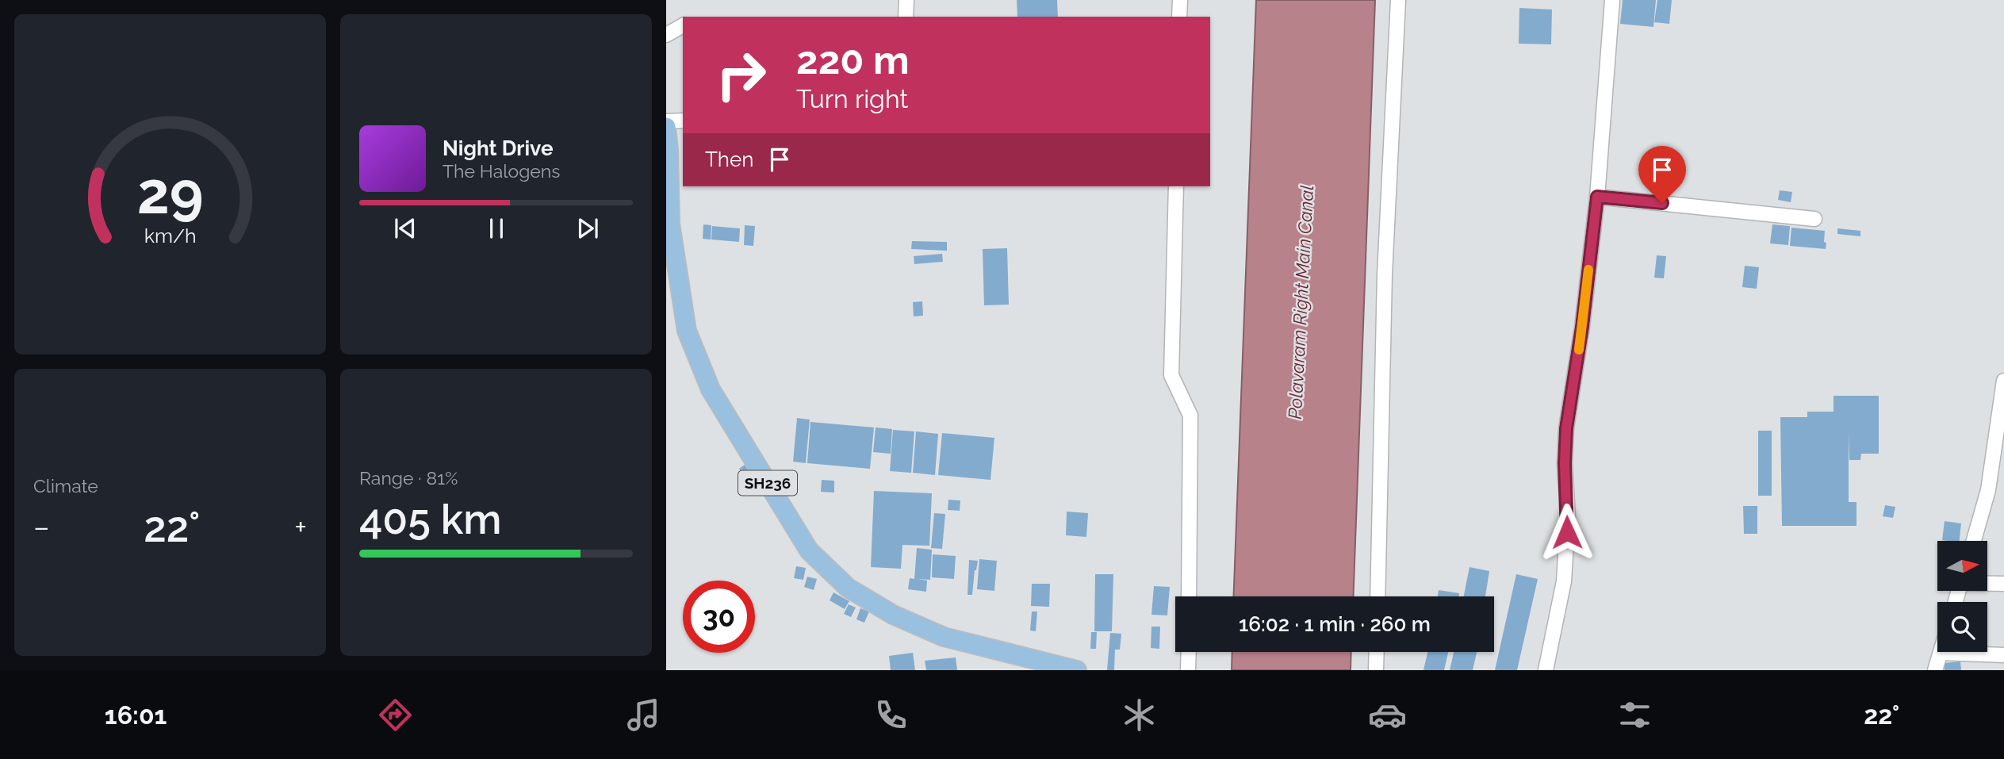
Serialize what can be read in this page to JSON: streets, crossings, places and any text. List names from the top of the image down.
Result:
{
  "streets": {
    "main road": ["SH236"]
  },
  "water": ["Polavaram Right Main Canal"],
  "north": "right",
  "page": {
    "turn": ["220 m", "Turn right"],
    "song": ["Night Drive", "The Halogens"],
    "then": "Then",
    "tile": [
      "Climate",
      ["Range · 81%", "405 km"]
    ],
    "heat": ["−", "22°", "+"],
    "limit": "30",
    "trip": "16:02 · 1 min · 260 m",
    "tabs": ["16:01", "22°"],
    "gauge": ["29", "km/h"]
  }
}
